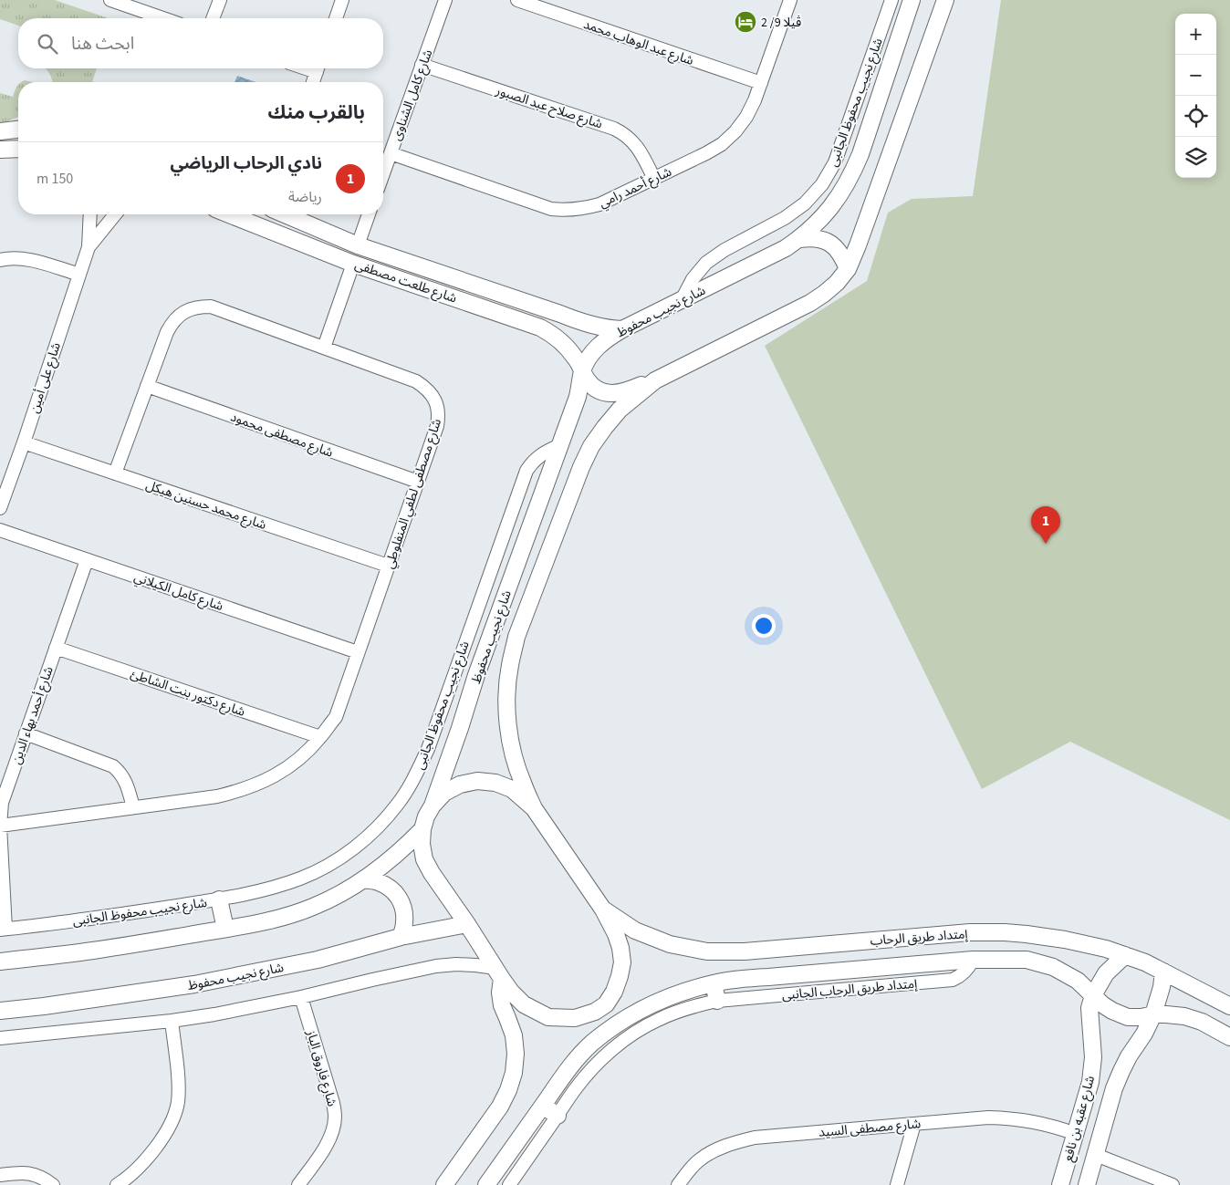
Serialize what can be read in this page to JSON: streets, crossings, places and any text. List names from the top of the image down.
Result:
{
  "streets": {
    "street": [
      "شارع عبد الوهاب محمد",
      "شارع كامل الشناوى",
      "شارع نجيب محفوظ الجانبى",
      "شارع صلاح عبد الصبور",
      "شارع أحمد رامي",
      "شارع طلعت مصطفى",
      "شارع نجيب محفوظ",
      "شارع على أمين",
      "شارع مصطفى محمود",
      "شارع مصطفى لطفي المنفلوطي",
      "شارع محمد حسنين هيكل",
      "شارع كامل الكيلاني",
      "شارع دكتور بنت الشاطئ",
      "شارع أحمد بهاء الدين",
      "إمتداد طريق الرحاب",
      "إمتداد طريق الرحاب الجانبى",
      "شارع فاروق الباز",
      "شارع عقبه بن نافع",
      "شارع مصطفى السيد"
    ]
  },
  "crossings": [
    ["شارع عبد الوهاب محمد", "شارع أحمد رامي"],
    ["شارع كامل الشناوى", "شارع صلاح عبد الصبور"],
    ["شارع كامل الشناوى", "شارع أحمد رامي"],
    ["شارع نجيب محفوظ الجانبى", "شارع نجيب محفوظ"],
    ["شارع نجيب محفوظ الجانبى", "شارع أحمد بهاء الدين"],
    ["شارع صلاح عبد الصبور", "شارع أحمد رامي"],
    ["شارع طلعت مصطفى", "شارع نجيب محفوظ"],
    ["شارع على أمين", "شارع محمد حسنين هيكل"],
    ["شارع مصطفى محمود", "شارع مصطفى لطفي المنفلوطي"],
    ["شارع مصطفى لطفي المنفلوطي", "شارع محمد حسنين هيكل"],
    ["شارع مصطفى لطفي المنفلوطي", "شارع كامل الكيلاني"],
    ["شارع مصطفى لطفي المنفلوطي", "شارع دكتور بنت الشاطئ"],
    ["شارع مصطفى لطفي المنفلوطي", "شارع أحمد بهاء الدين"],
    ["شارع كامل الكيلاني", "شارع أحمد بهاء الدين"],
    ["شارع دكتور بنت الشاطئ", "شارع أحمد بهاء الدين"],
    ["إمتداد طريق الرحاب", "شارع عقبه بن نافع"],
    ["شارع عقبه بن نافع", "شارع مصطفى السيد"]
  ],
  "places": {
    "hotel": ["ڤيلا 9/ 2"]
  },
  "page": {
    "map_buttons": ["+", "−"],
    "search": "ابحث هنا",
    "heading": "بالقرب منك",
    "list": [
      {
        "mark": "1",
        "name": "نادي الرحاب الرياضي",
        "note": "رياضة",
        "value": "150 m"
      }
    ],
    "pins": "1"
  }
}
